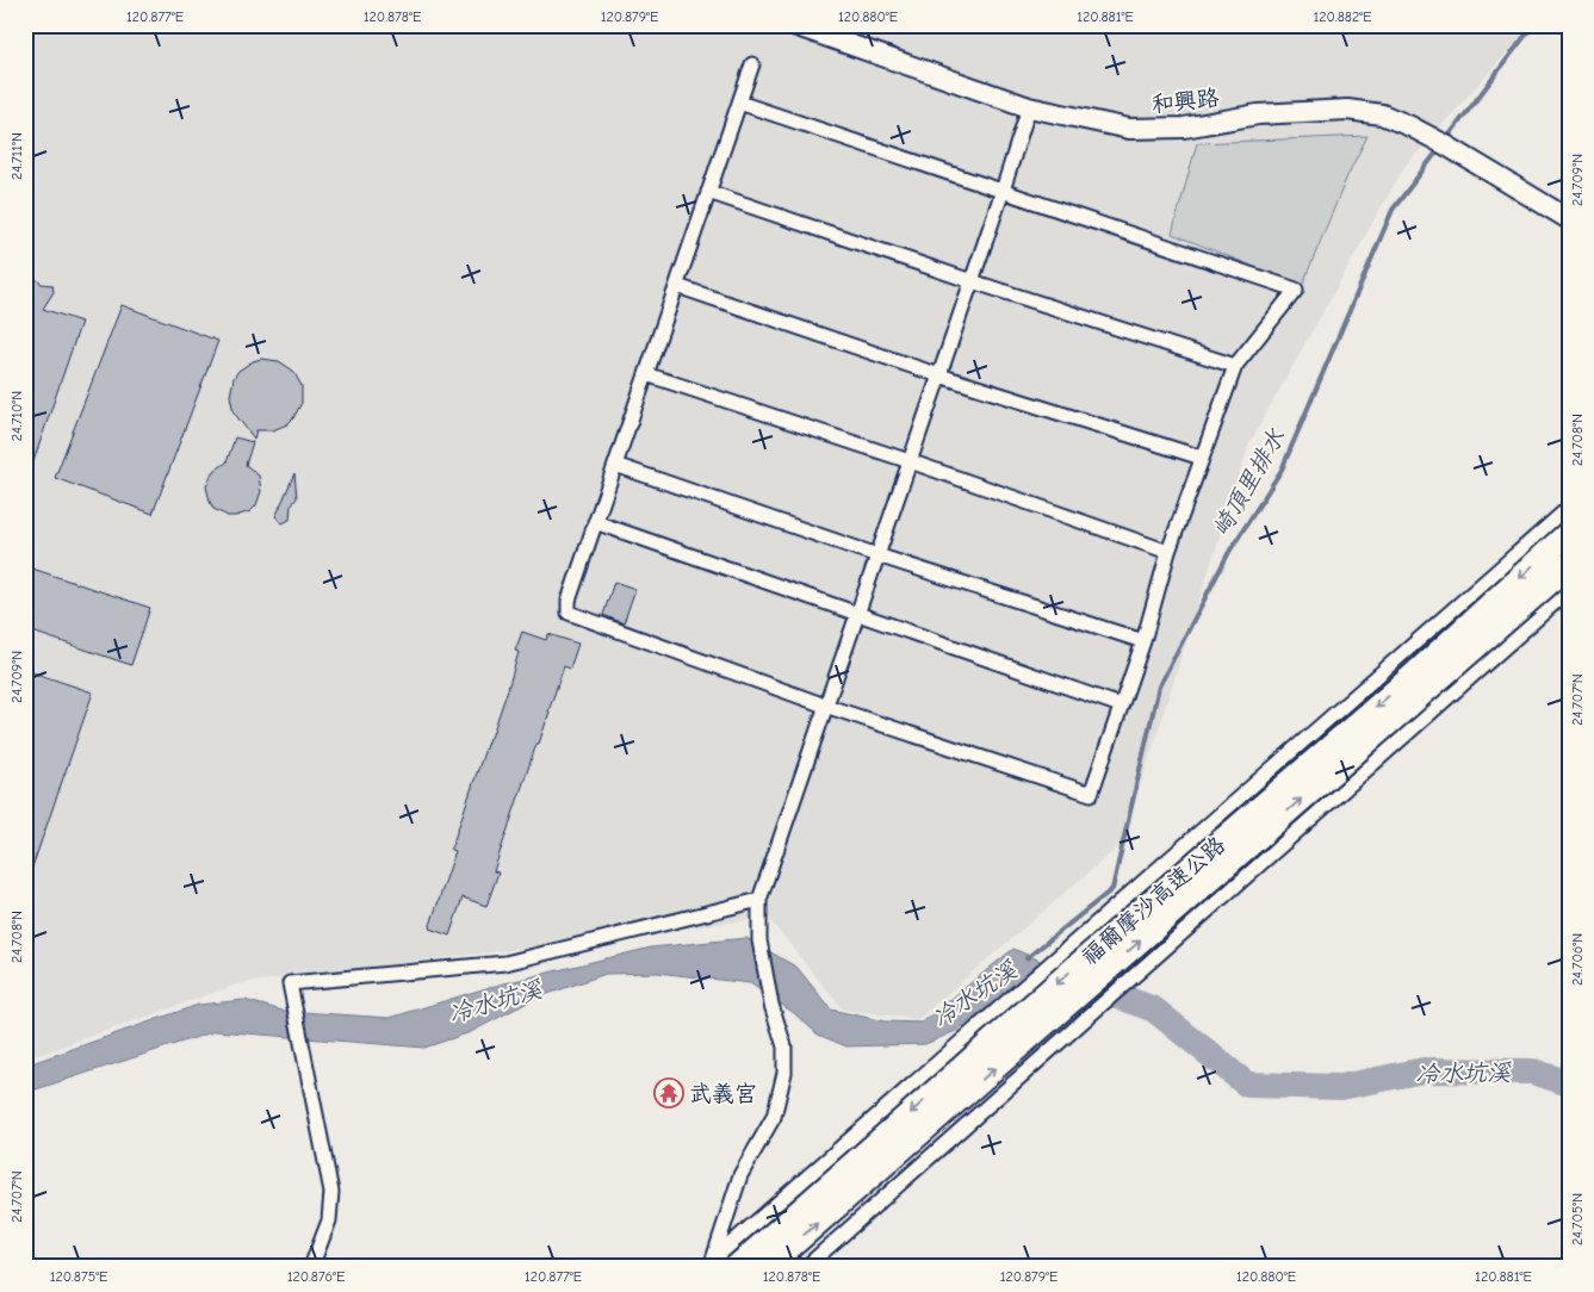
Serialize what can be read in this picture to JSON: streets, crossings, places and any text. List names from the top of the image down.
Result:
{
  "streets": {
    "highway": ["福爾摩沙高速公路"],
    "street": ["和興路"]
  },
  "water": ["崎頂里排水", "冷水坑溪"],
  "places": {
    "temple": ["武義宮"]
  },
  "coordinates": [
    "120.877°E",
    "120.878°E",
    "120.879°E",
    "120.880°E",
    "120.881°E",
    "120.882°E",
    "24.711°N",
    "24.709°N",
    "24.710°N",
    "24.708°N",
    "24.707°N",
    "24.706°N",
    "24.705°N",
    "120.875°E",
    "120.876°E"
  ]
}
